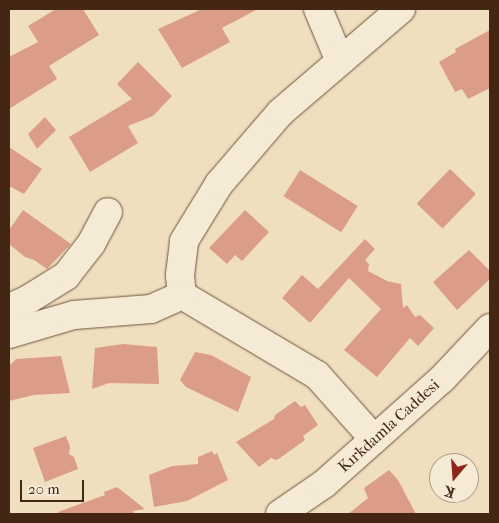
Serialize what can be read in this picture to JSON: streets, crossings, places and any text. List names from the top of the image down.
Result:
{
  "streets": {
    "street": ["Kırkdamla Caddesi"]
  },
  "scale_bar": "20 m",
  "north": "bottom"
}
